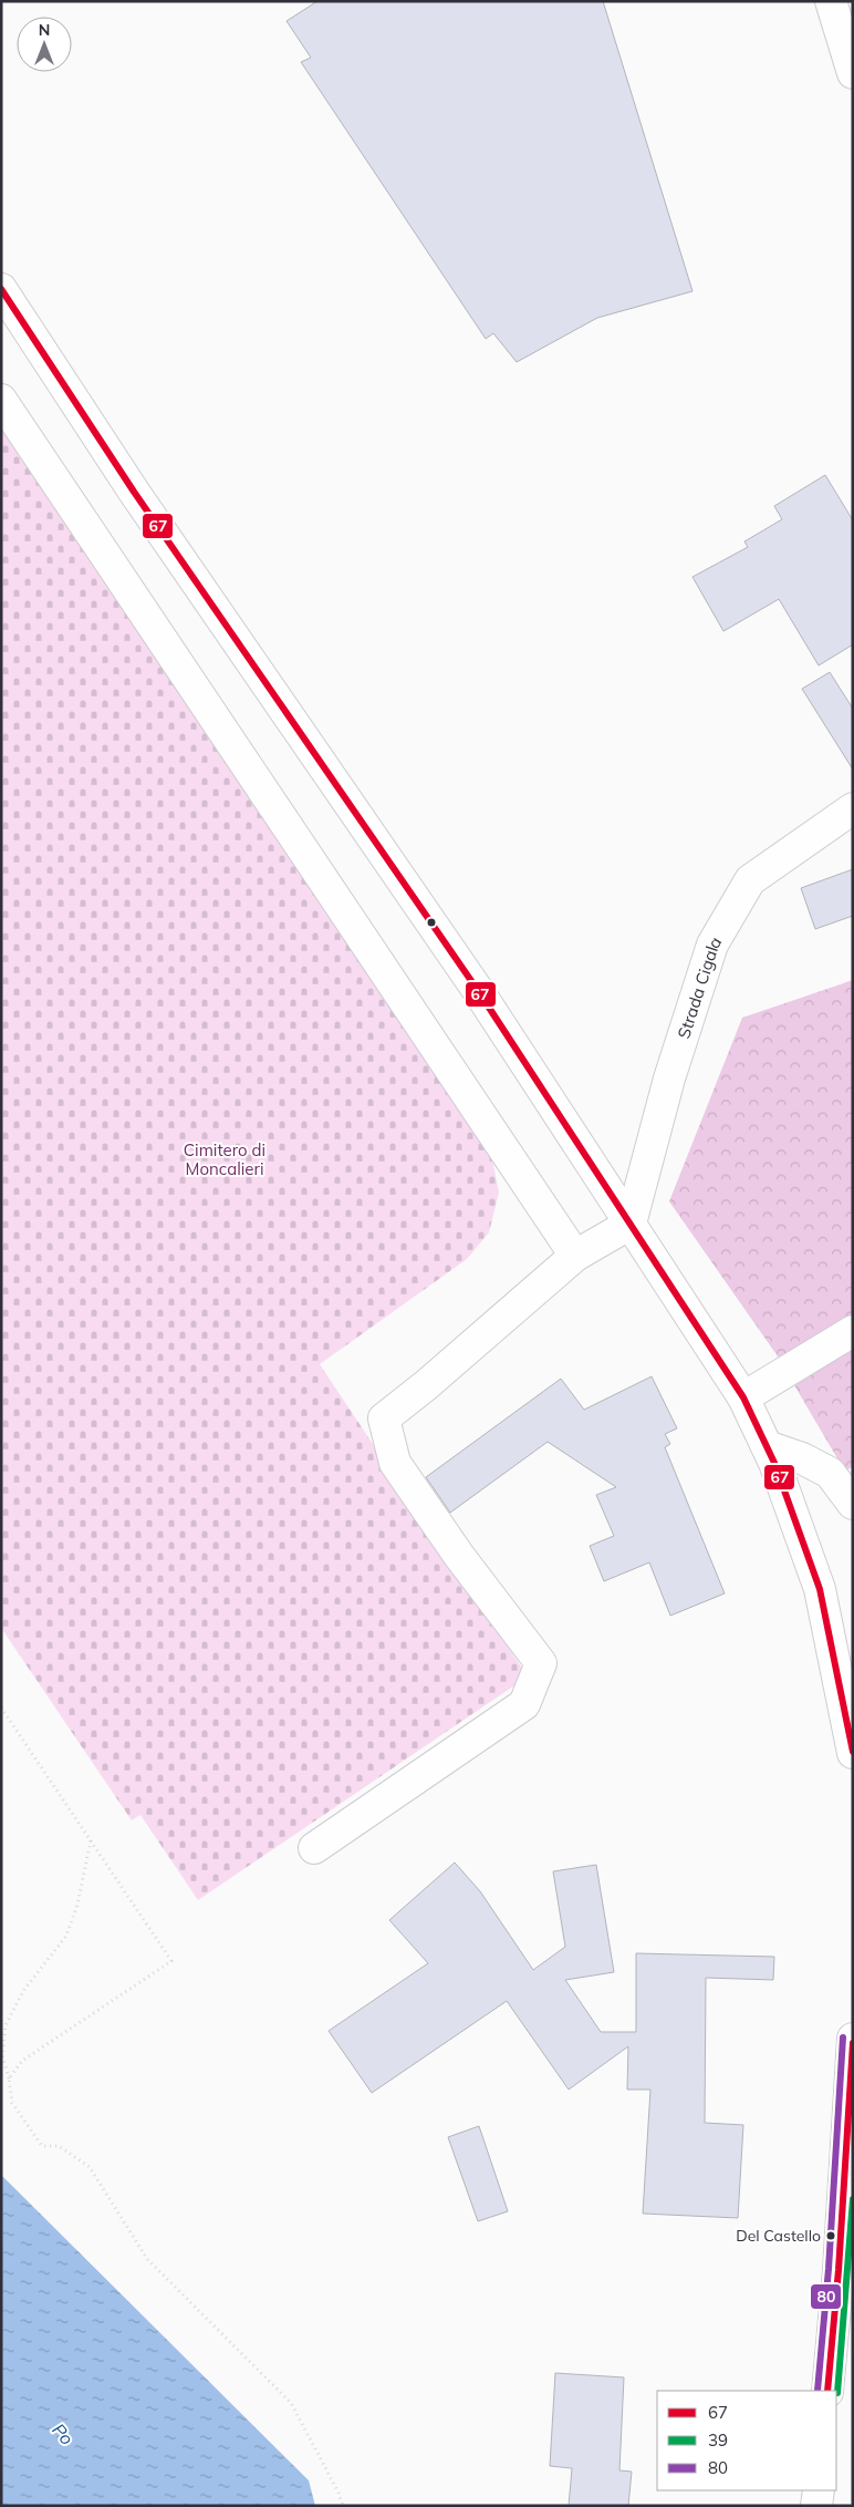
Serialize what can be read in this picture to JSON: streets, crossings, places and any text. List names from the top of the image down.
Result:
{
  "streets": {
    "main road": ["Strada Cigala"]
  },
  "water": ["Po"],
  "parks": ["Cimitero di Moncalieri"],
  "places": ["Del Castello"],
  "lines": ["transit line 67", "transit line 80", "transit line 39"],
  "legend": ["67", "39", "80"],
  "north": "top"
}
